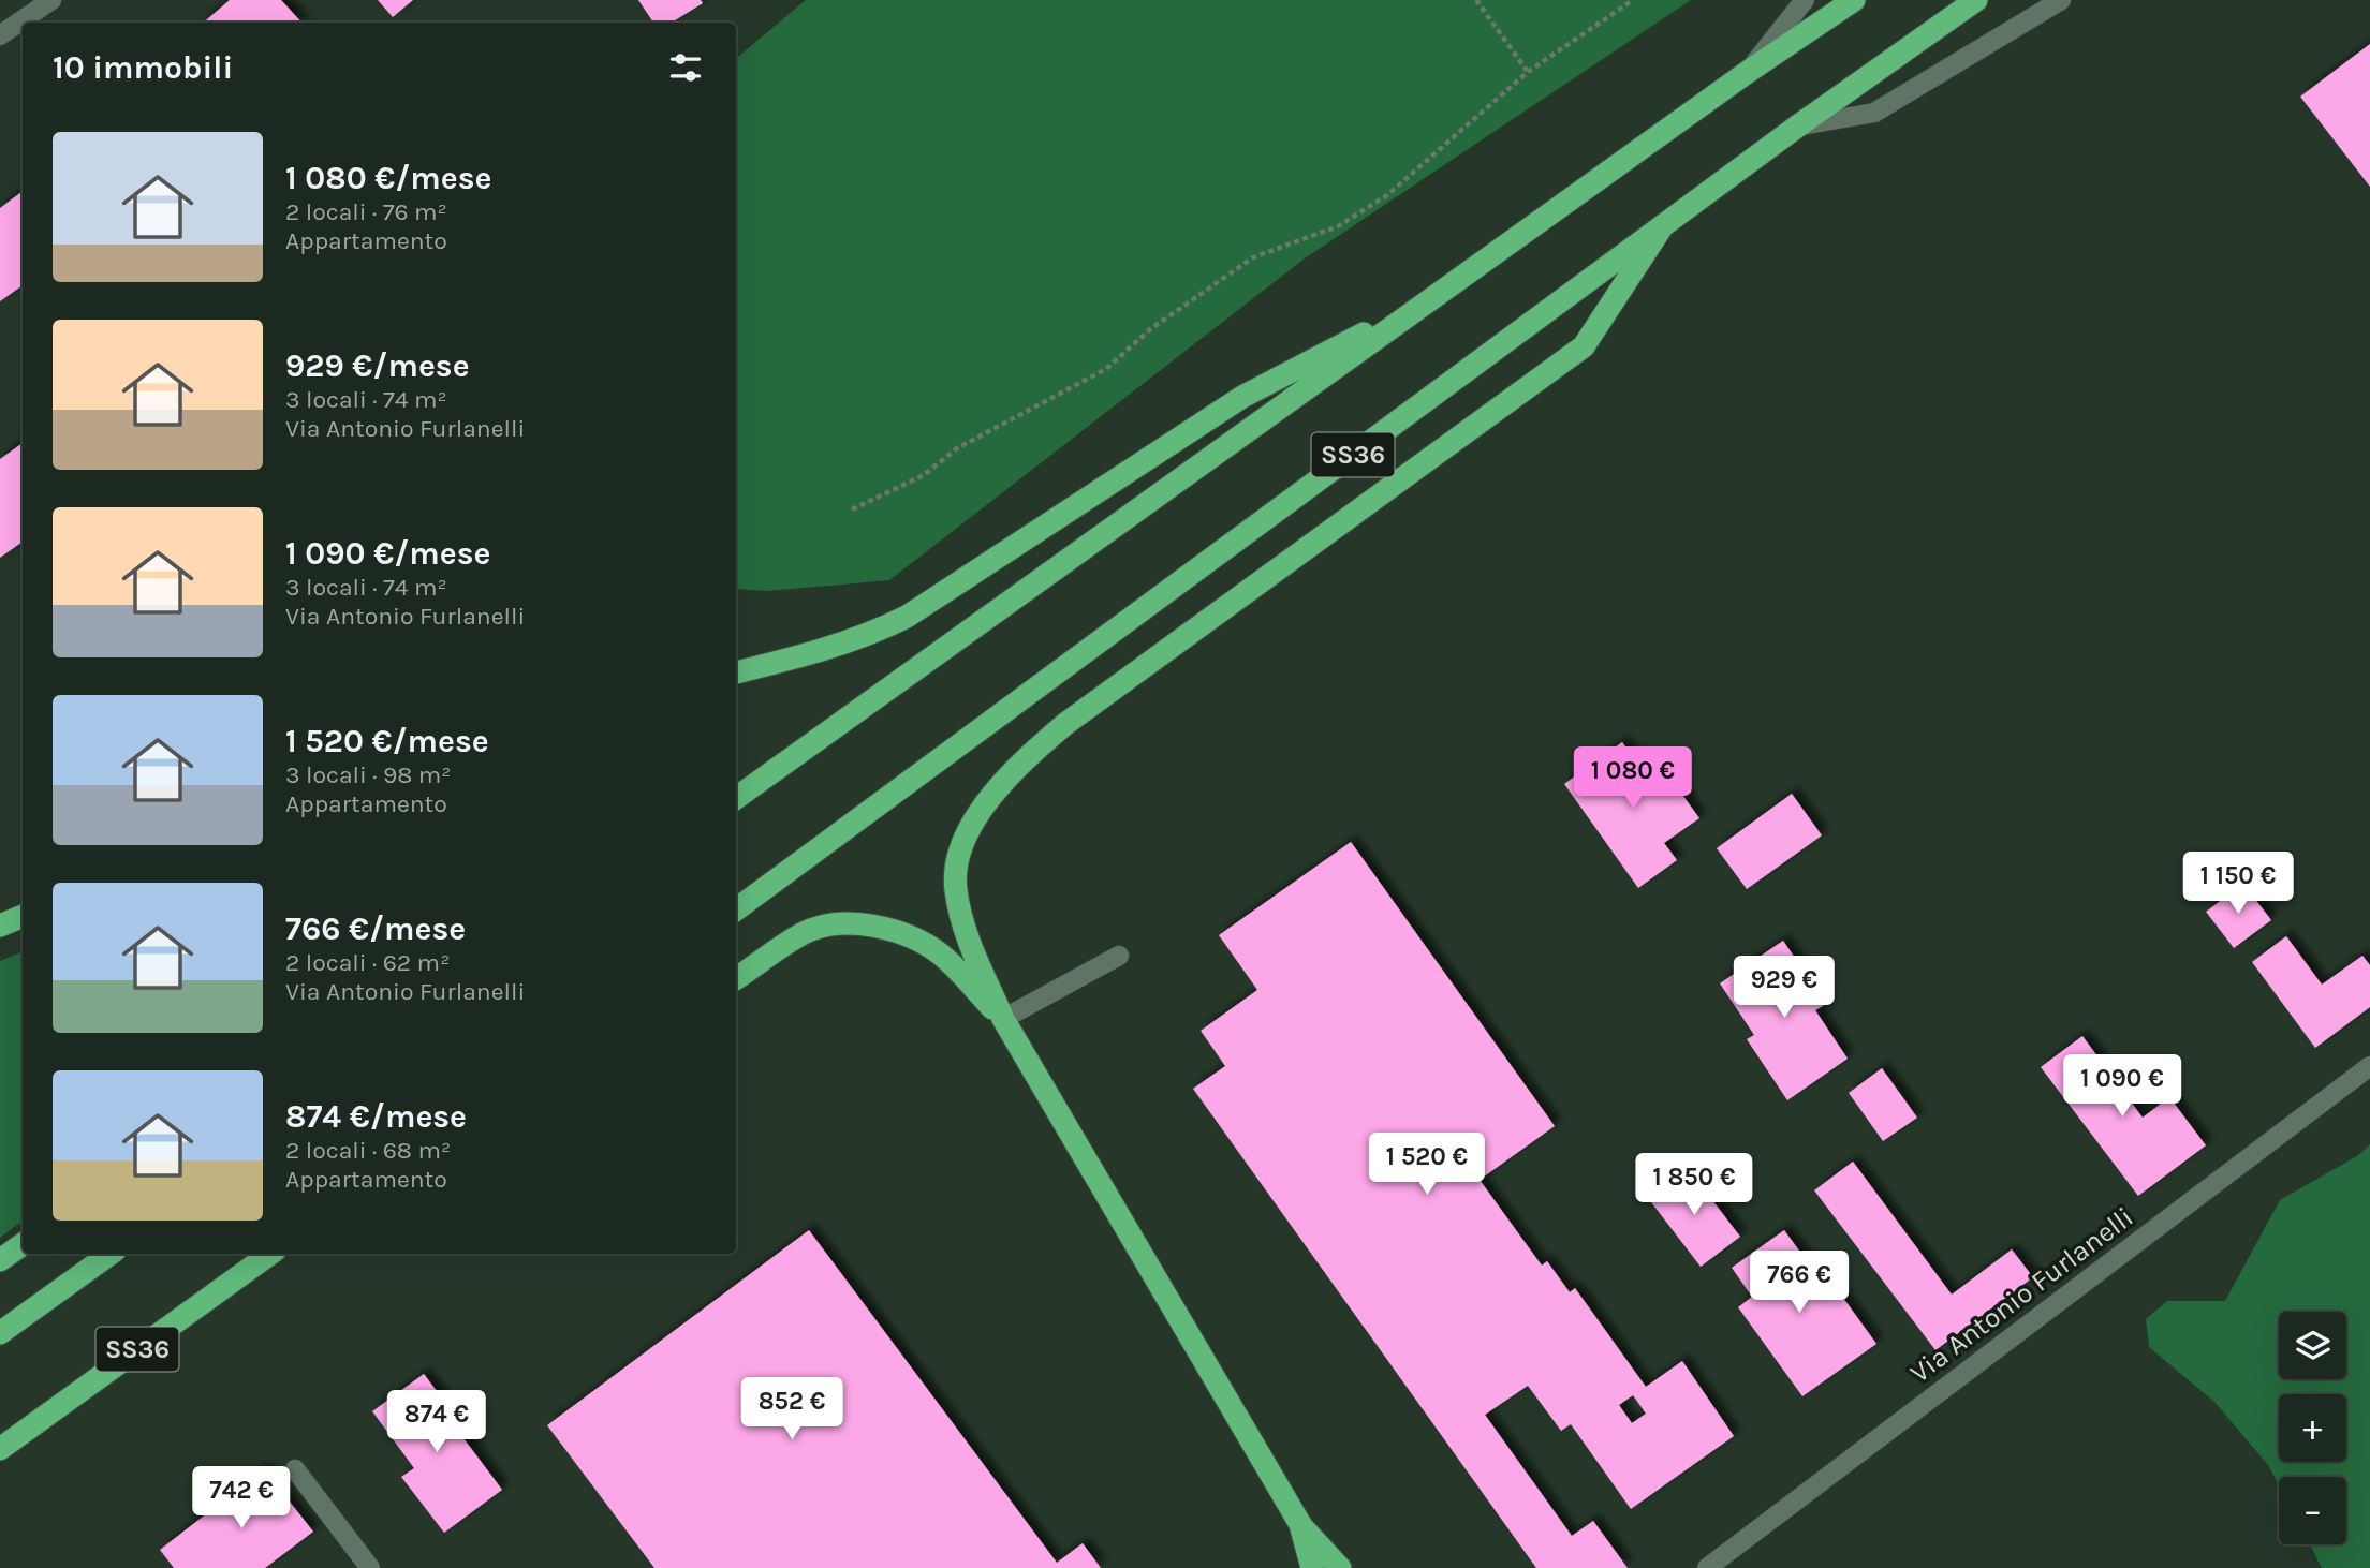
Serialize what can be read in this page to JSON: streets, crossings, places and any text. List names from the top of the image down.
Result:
{
  "streets": {
    "highway": ["SS36"],
    "street": ["Via Antonio Furlanelli"]
  },
  "page": {
    "heading": "10 immobili",
    "list": [
      {
        "name": "1 080 €/mese",
        "note": "2 locali · 76 m² · Appartamento"
      },
      {
        "name": "929 €/mese",
        "note": "3 locali · 74 m² · Via Antonio Furlanelli"
      },
      {
        "name": "1 090 €/mese",
        "note": "3 locali · 74 m² · Via Antonio Furlanelli"
      },
      {
        "name": "1 520 €/mese",
        "note": "3 locali · 98 m² · Appartamento"
      },
      {
        "name": "766 €/mese",
        "note": "2 locali · 62 m² · Via Antonio Furlanelli"
      },
      {
        "name": "874 €/mese",
        "note": "2 locali · 68 m² · Appartamento"
      }
    ],
    "price": [
      "1 080 €",
      "1 150 €",
      "929 €",
      "1 090 €",
      "1 520 €",
      "1 850 €",
      "766 €",
      "852 €",
      "874 €",
      "742 €"
    ],
    "map_buttons": ["+", "−"]
  }
}
